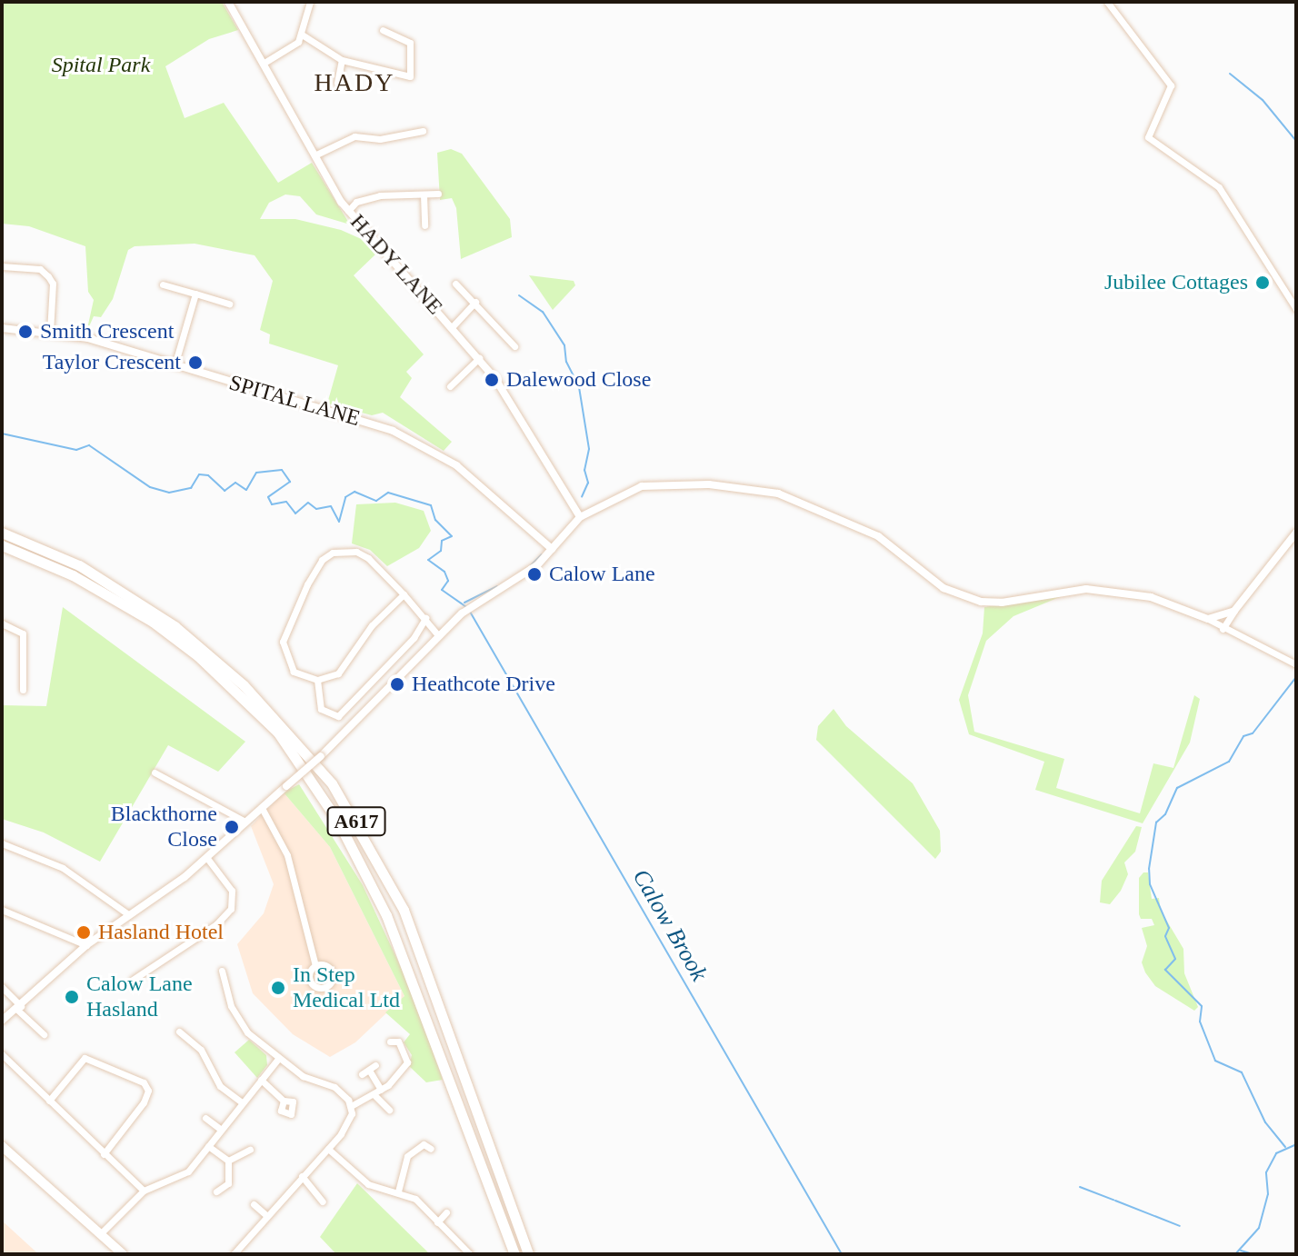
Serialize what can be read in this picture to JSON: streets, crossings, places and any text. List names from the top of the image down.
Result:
{
  "streets": {
    "highway": ["A617"],
    "street": ["HADY LANE", "SPITAL LANE"]
  },
  "districts": ["HADY"],
  "water": ["Calow Brook"],
  "parks": ["Spital Park"],
  "places": [
    "Jubilee Cottages",
    "Smith Crescent",
    "Taylor Crescent",
    "Dalewood Close",
    "Calow Lane",
    "Heathcote Drive",
    "Blackthorne Close",
    "Hasland Hotel",
    "In Step Medical Ltd",
    "Calow Lane Hasland"
  ]
}
